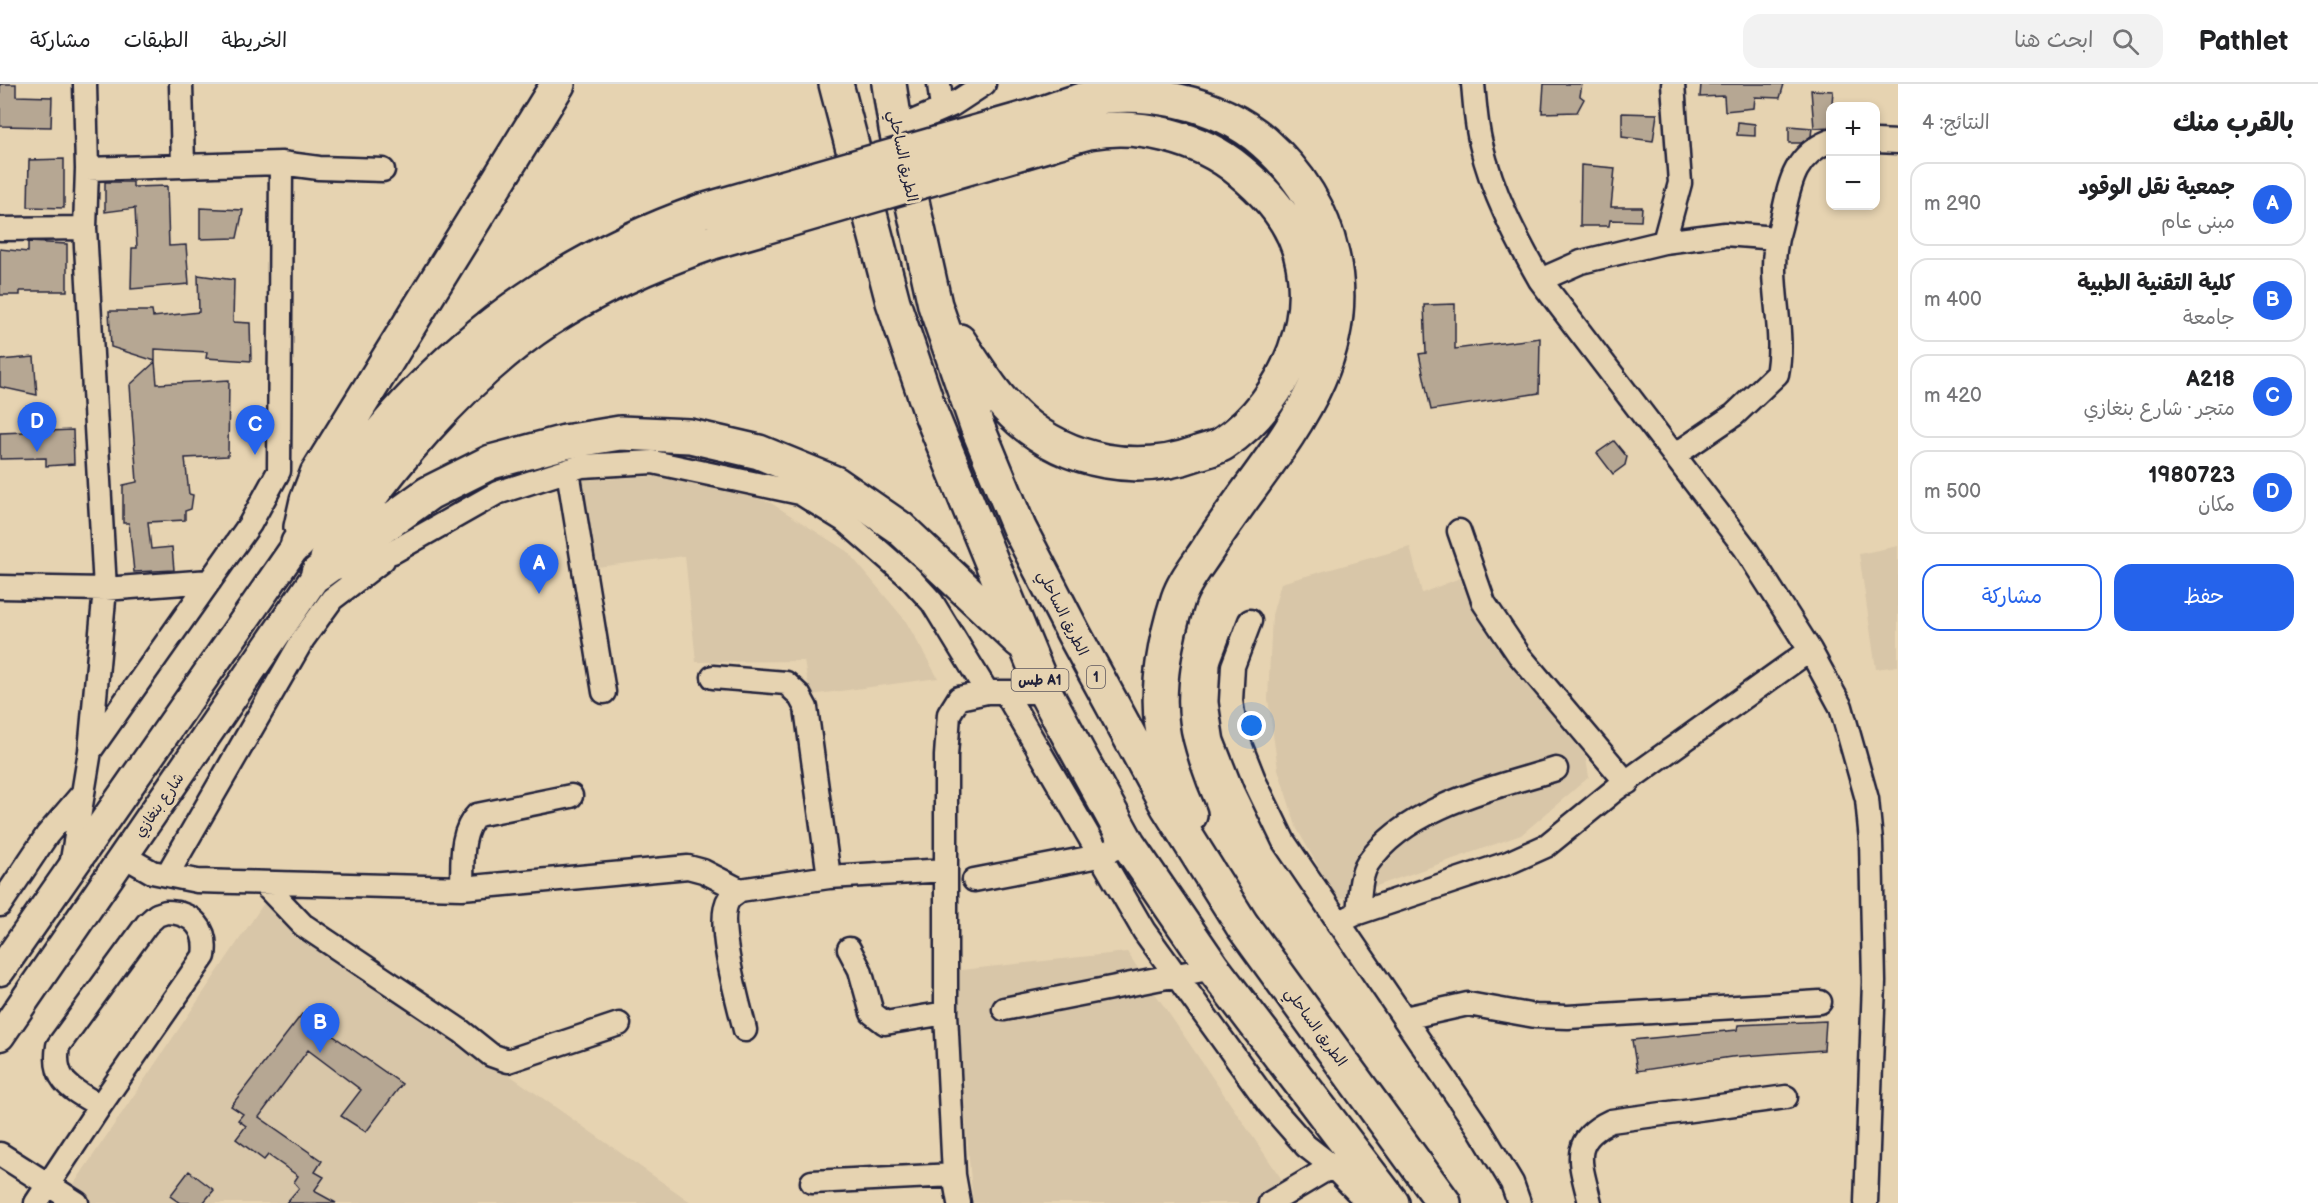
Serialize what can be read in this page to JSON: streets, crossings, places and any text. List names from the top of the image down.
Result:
{
  "streets": {
    "highway": ["الطريق الساحلي", "1", "طس A1"],
    "main road": ["شارع بنغازي"]
  },
  "page": {
    "header": "Pathlet",
    "search": "ابحث هنا",
    "nav": ["الخريطة", "الطبقات", "مشاركة"],
    "heading": ["بالقرب منك", "النتائج: 4"],
    "map_buttons": ["+", "−"],
    "list": [
      {
        "mark": "A",
        "name": "جمعية نقل الوقود",
        "note": "مبنى عام",
        "value": "290 m"
      },
      {
        "mark": "B",
        "name": "كلية التقنية الطبية",
        "note": "جامعة",
        "value": "400 m"
      },
      {
        "mark": "C",
        "name": "A218",
        "note": "متجر · شارع بنغازي",
        "value": "420 m"
      },
      {
        "mark": "D",
        "name": "1980723",
        "note": "مكان",
        "value": "500 m"
      }
    ],
    "pins": [
      "D",
      "C",
      "A",
      "B"
    ],
    "buttons": ["حفظ", "مشاركة"]
  }
}
